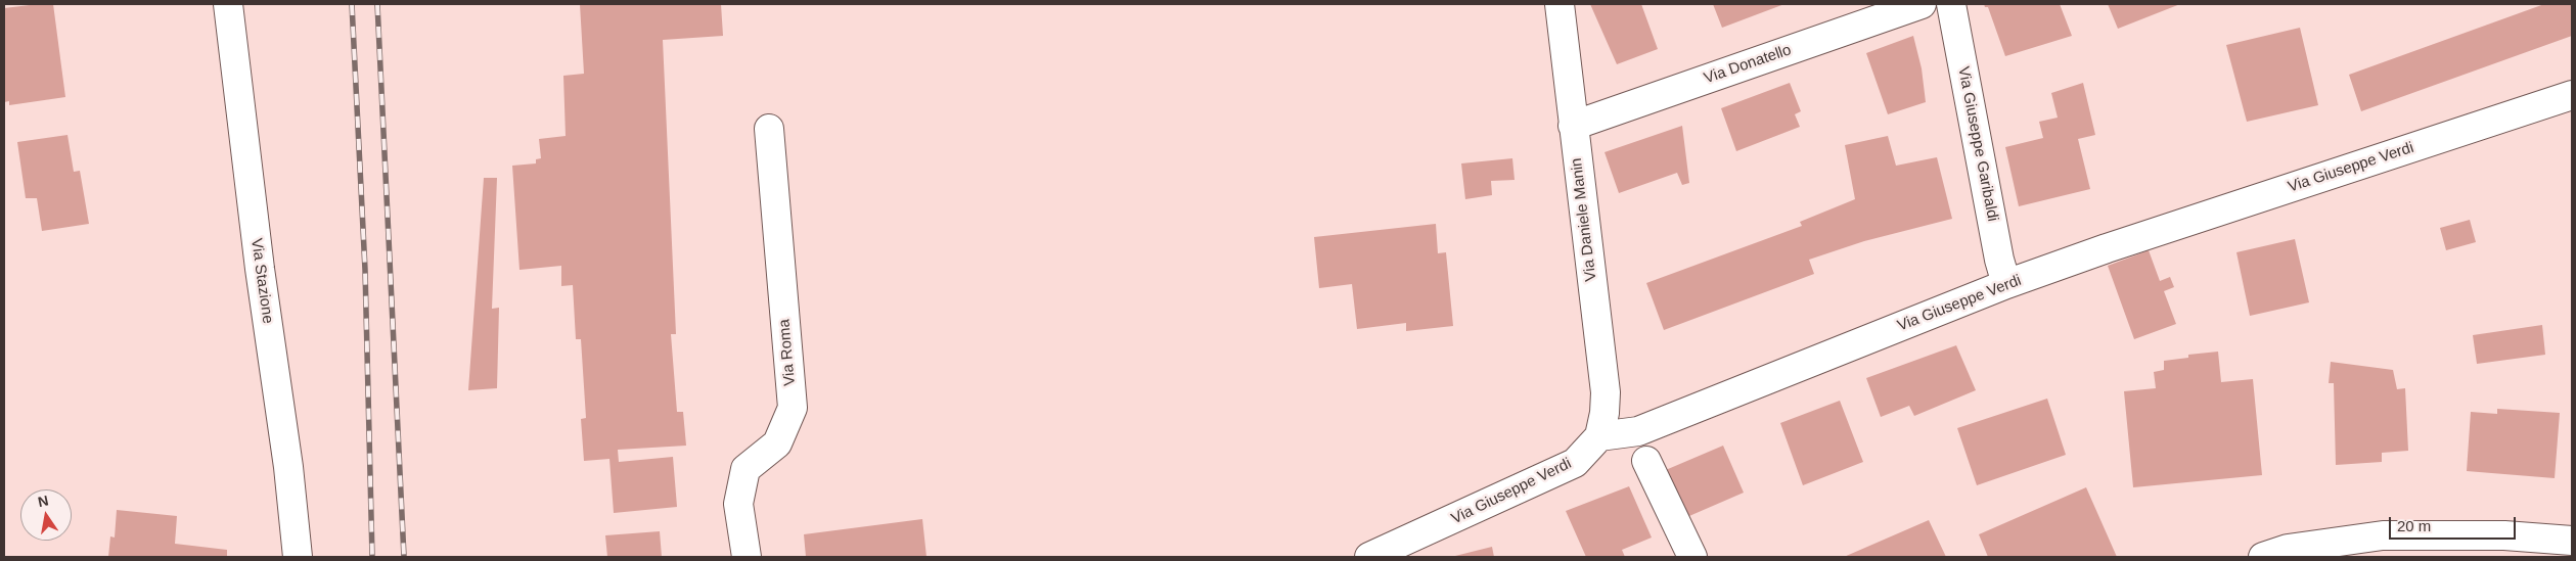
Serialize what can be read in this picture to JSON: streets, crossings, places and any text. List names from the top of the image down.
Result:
{
  "streets": {
    "street": [
      "Via Donatello",
      "Via Giuseppe Garibaldi",
      "Via Giuseppe Verdi",
      "Via Daniele Manin",
      "Via Stazione",
      "Via Roma"
    ]
  },
  "crossings": [
    ["Via Donatello", "Via Daniele Manin"],
    ["Via Giuseppe Garibaldi", "Via Giuseppe Verdi"],
    ["Via Giuseppe Verdi", "Via Daniele Manin"]
  ],
  "scale_bar": "20 m",
  "north": "top"
}
